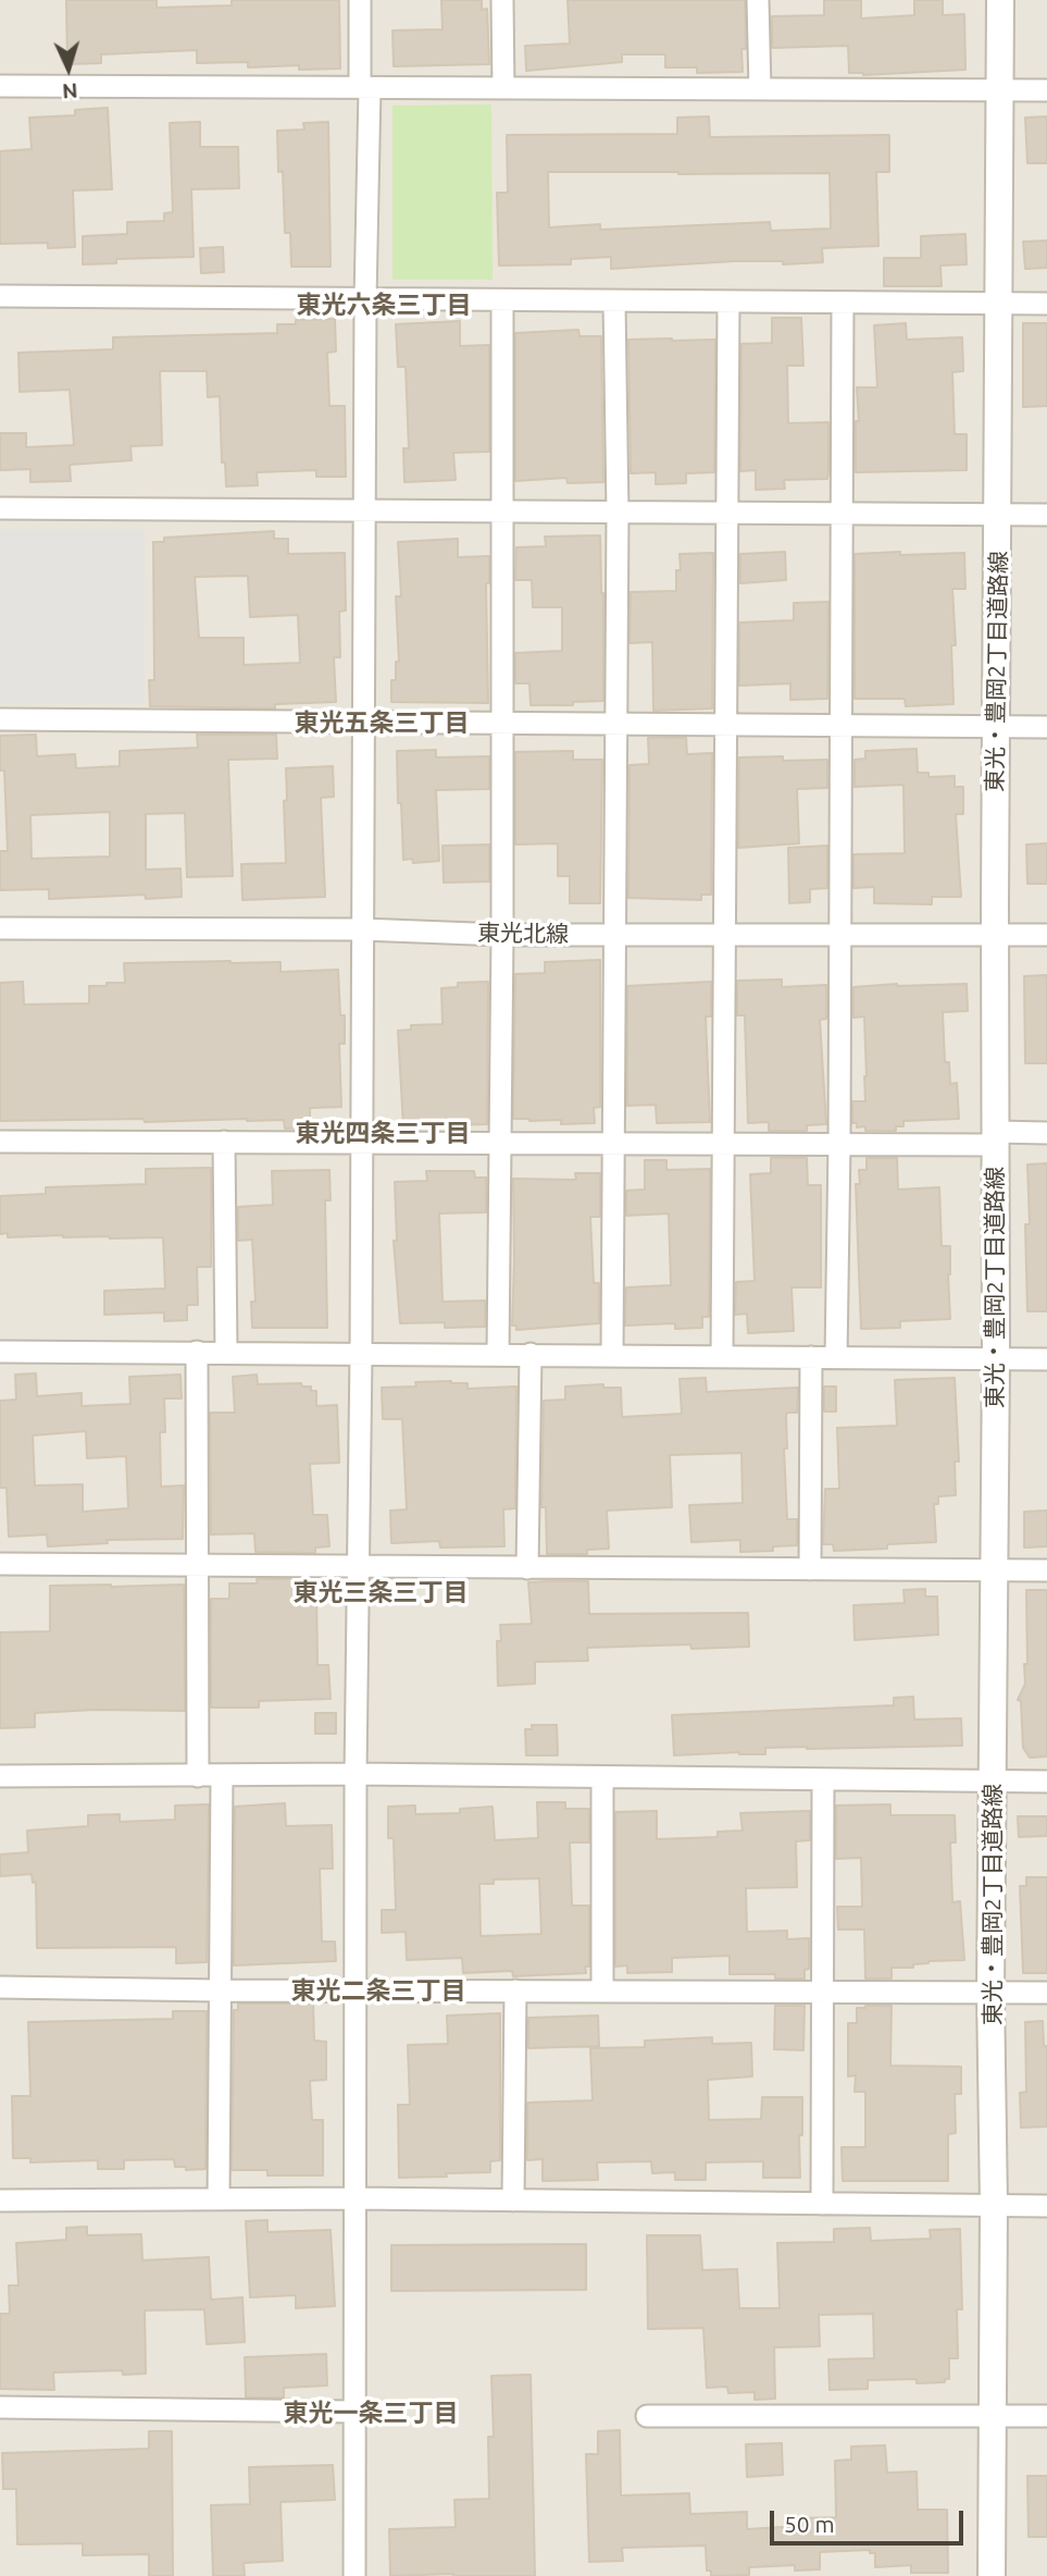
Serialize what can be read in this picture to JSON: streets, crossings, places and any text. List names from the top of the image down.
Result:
{
  "streets": {
    "street": ["東光・豊岡2丁目道路線", "東光北線"]
  },
  "crossings": [
    ["東光・豊岡2丁目道路線", "東光北線"]
  ],
  "districts": [
    "東光六条三丁目",
    "東光五条三丁目",
    "東光四条三丁目",
    "東光三条三丁目",
    "東光二条三丁目",
    "東光一条三丁目"
  ],
  "scale_bar": "50 m",
  "north": "bottom"
}
